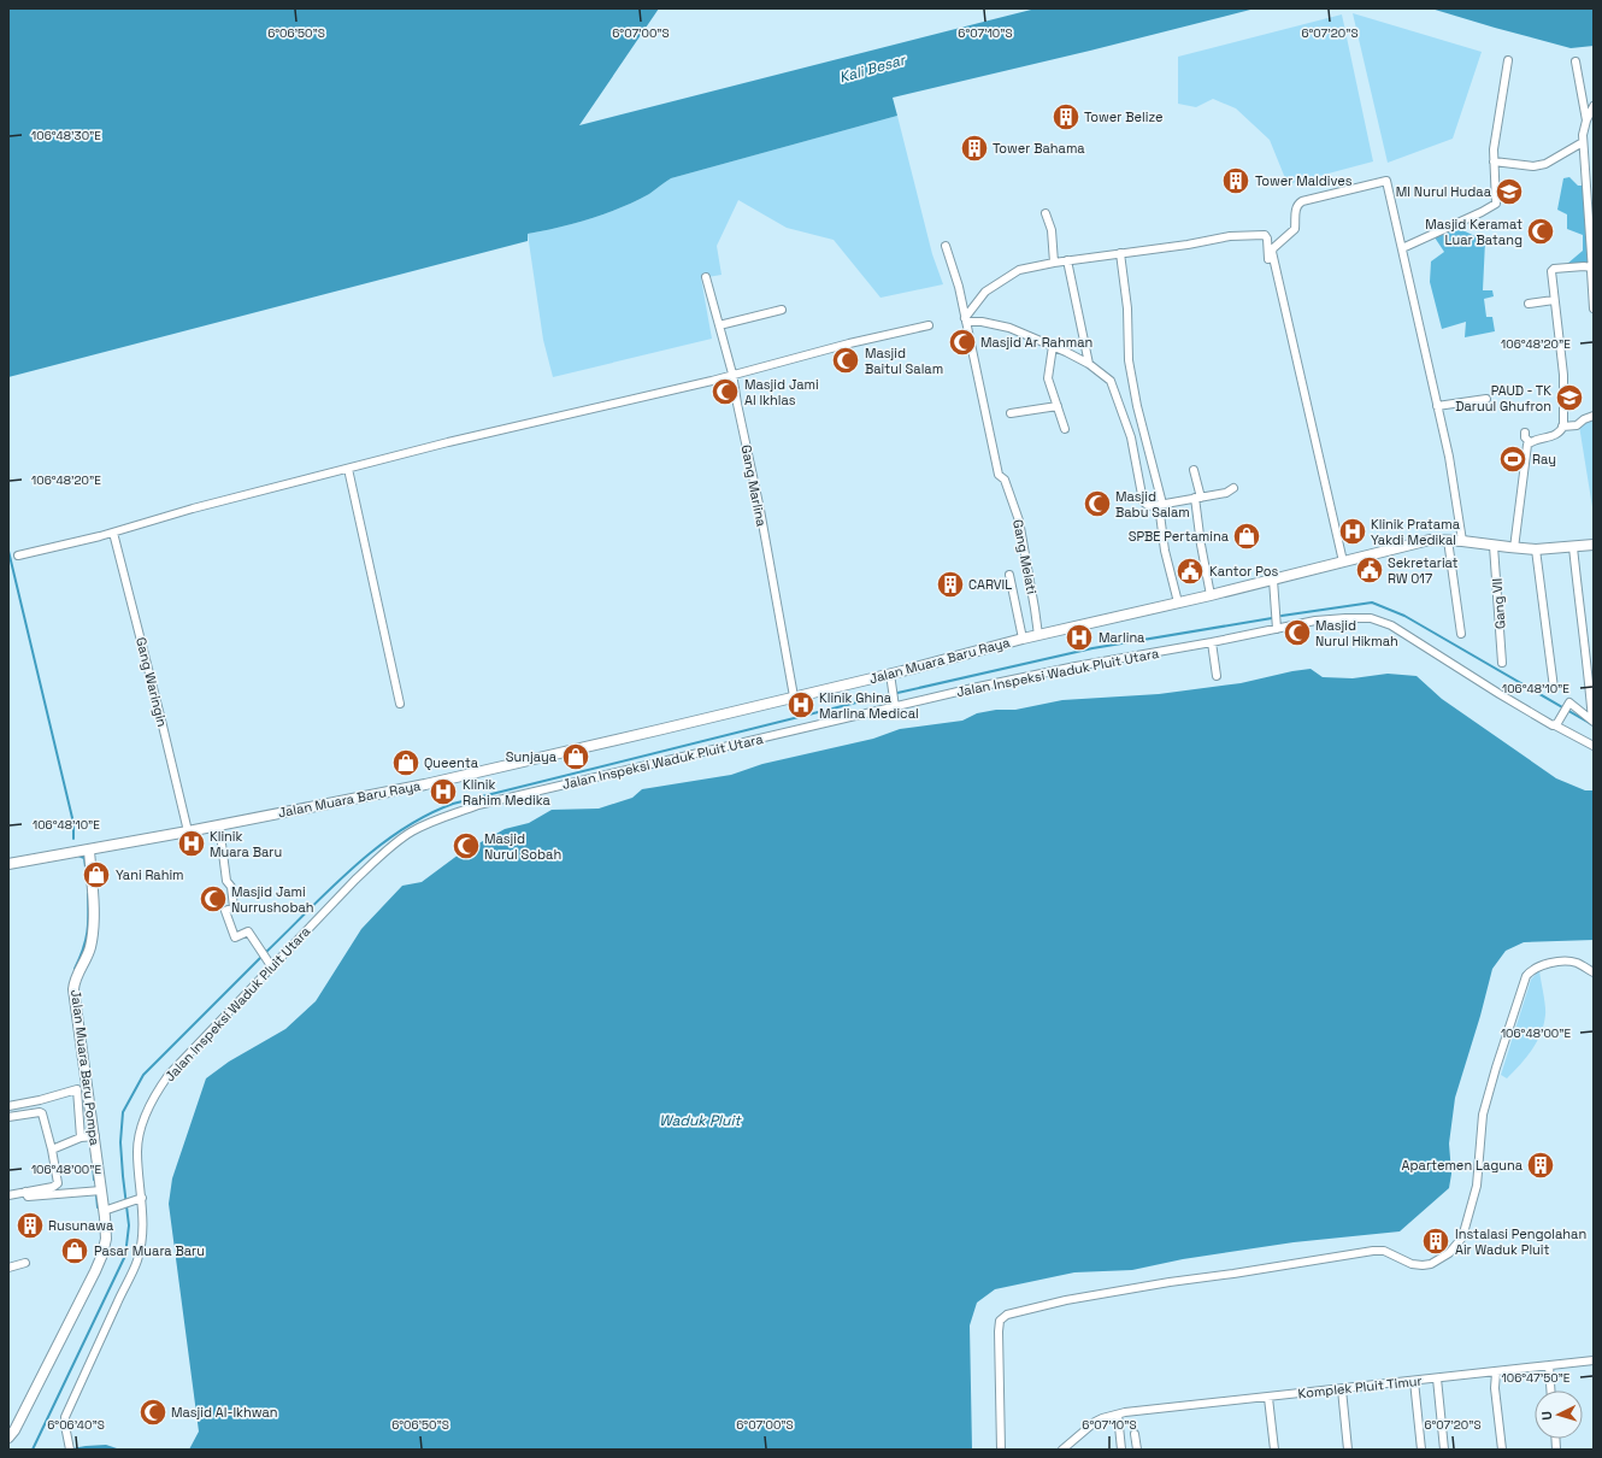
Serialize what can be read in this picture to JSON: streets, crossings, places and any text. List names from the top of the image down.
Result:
{
  "streets": {
    "street": [
      "Gang Marlina",
      "Gang Melati",
      "Gang VII",
      "Jalan Muara Baru Raya",
      "Jalan Inspeksi Waduk Pluit Utara",
      "Gang Waringin",
      "Jalan Muara Baru Pompa",
      "Komplek Pluit Timur"
    ]
  },
  "crossings": [
    ["Gang Marlina", "Jalan Muara Baru Raya"],
    ["Gang Melati", "Jalan Muara Baru Raya"],
    ["Gang VII", "Jalan Muara Baru Raya"],
    ["Jalan Muara Baru Raya", "Gang Waringin"],
    ["Jalan Muara Baru Raya", "Jalan Muara Baru Pompa"]
  ],
  "water": ["Kali Besar", "Waduk Pluit"],
  "places": {
    "building": [
      "Tower Belize",
      "Tower Bahama",
      "Tower Maldives",
      "CARVIL",
      "Apartemen Laguna",
      "Rusunawa",
      "Instalasi Pengolahan Air Waduk Pluit"
    ],
    "school or university": ["MI Nurul Hudaa", "PAUD - TK Daruul Ghufron"],
    "mosque": [
      "Masjid Keramat Luar Batang",
      "Masjid Ar Rahman",
      "Masjid Baitul Salam",
      "Masjid Jami Al Ikhlas",
      "Masjid Babu Salam",
      "Masjid Nurul Hikmah",
      "Masjid Nurul Sobah",
      "Masjid Jami Nurrushobah",
      "Masjid Al-Ikhwan"
    ],
    "sports": ["Ray"],
    "hospital": [
      "Klinik Pratama Yakdi Medikal",
      "Marlina",
      "Klinik Ghina Marlina Medical",
      "Klinik Rahim Medika",
      "Klinik Muara Baru"
    ],
    "shop": [
      "SPBE Pertamina",
      "Sunjaya",
      "Queenta",
      "Yani Rahim",
      "Pasar Muara Baru"
    ],
    "public building": ["Sekretariat RW 017", "Kantor Pos"]
  },
  "north": "left",
  "coordinates": [
    "6°06'50\"S",
    "6°07'00\"S",
    "6°07'10\"S",
    "6°07'20\"S",
    "106°48'30\"E",
    "106°48'20\"E",
    "106°48'10\"E",
    "106°48'00\"E",
    "106°47'50\"E",
    "6°06'40\"S"
  ]
}
